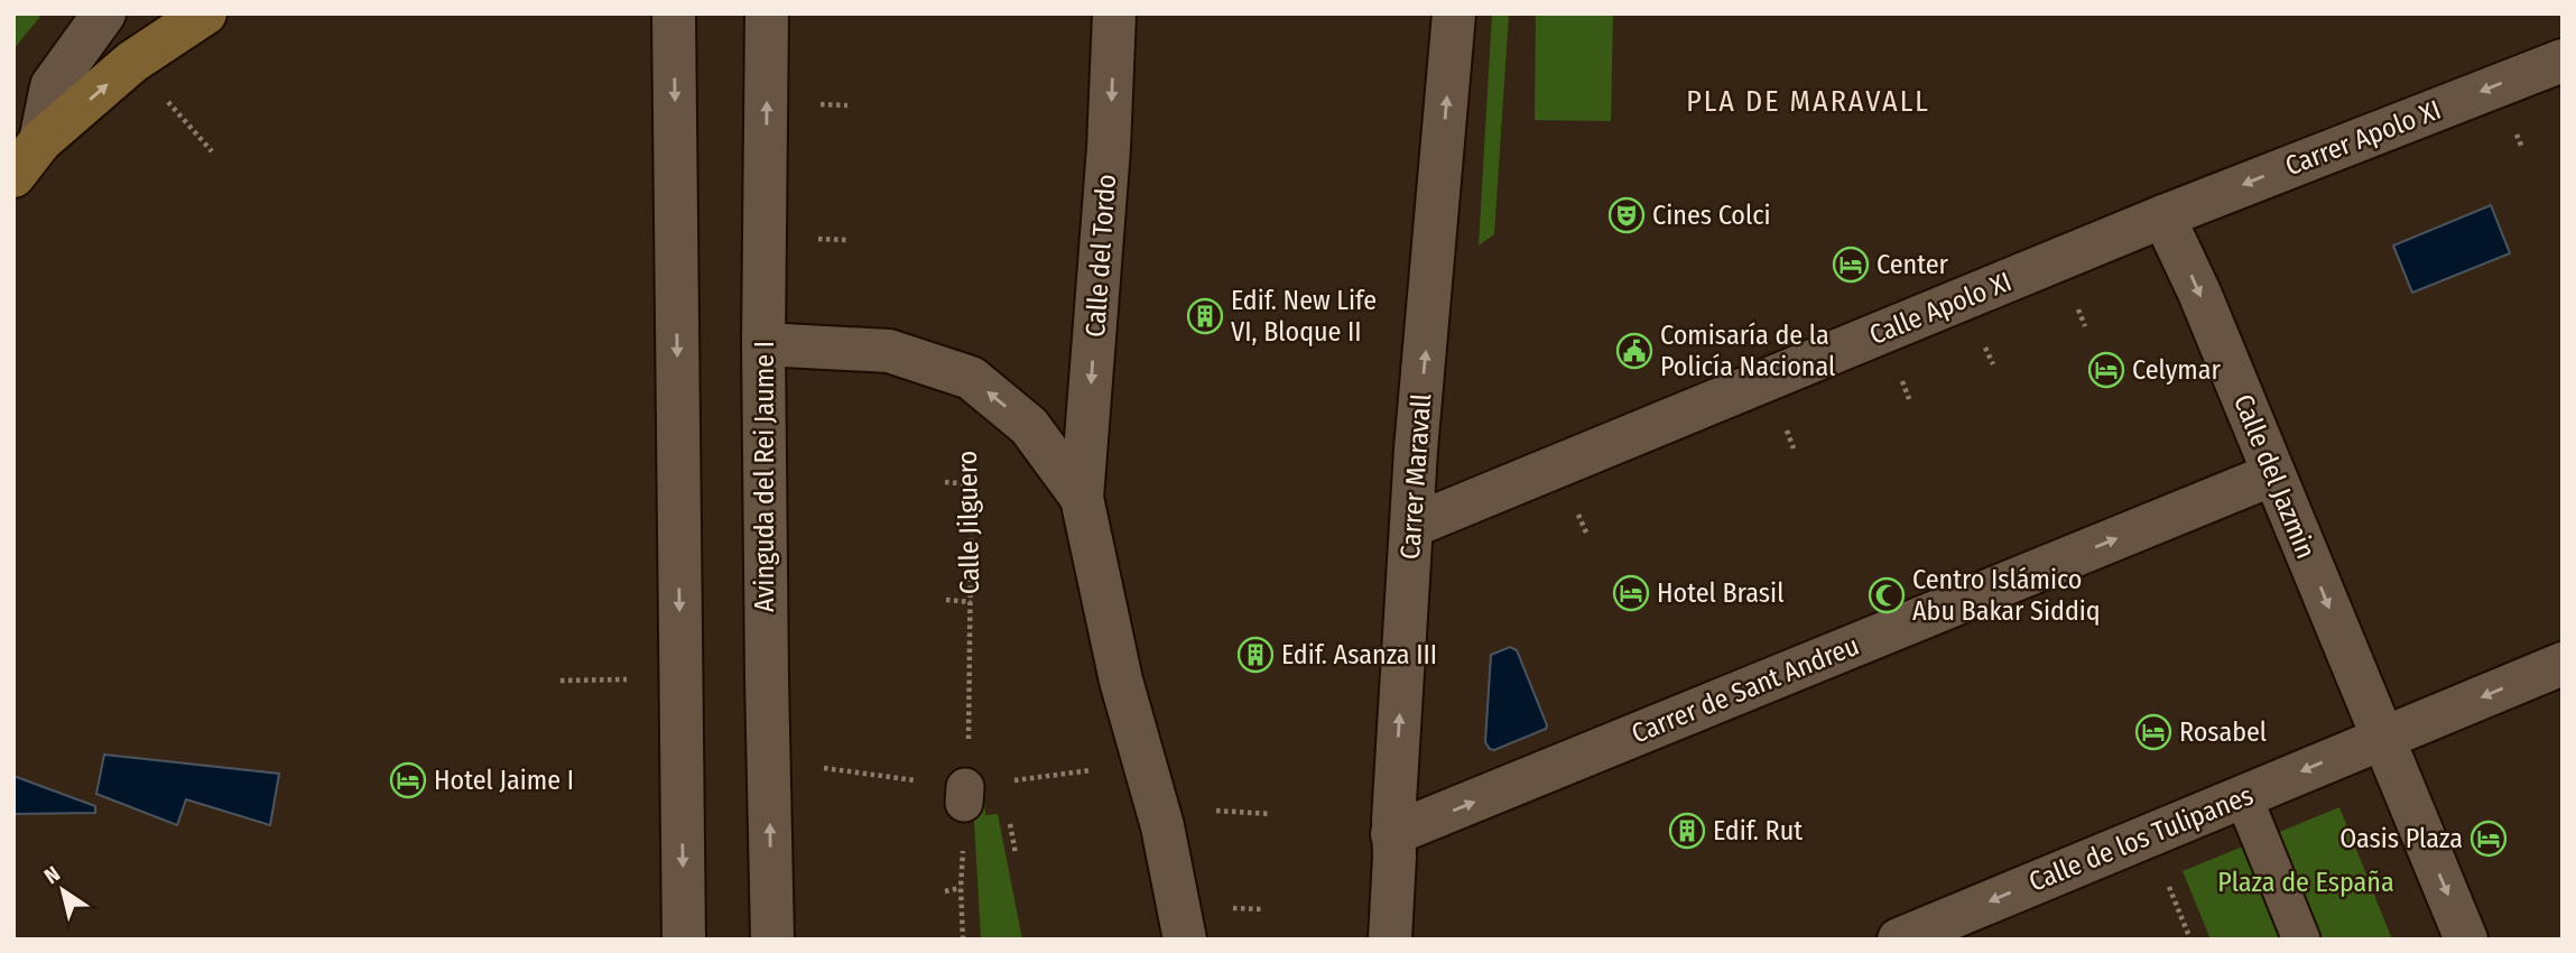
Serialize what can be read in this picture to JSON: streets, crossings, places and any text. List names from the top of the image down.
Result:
{
  "streets": {
    "street": [
      "Carrer Apolo XI",
      "Calle del Tordo",
      "Calle Apolo XI",
      "Avinguda del Rei Jaume I",
      "Carrer Maravall",
      "Calle del Jazmin",
      "Carrer de Sant Andreu",
      "Calle de los Tulipanes"
    ],
    "path": ["Calle Jilguero"]
  },
  "crossings": [
    ["Carrer Apolo XI", "Calle Apolo XI"],
    ["Carrer Apolo XI", "Calle del Jazmin"],
    ["Calle del Tordo", "Avinguda del Rei Jaume I"],
    ["Calle Apolo XI", "Carrer Maravall"],
    ["Calle Apolo XI", "Calle del Jazmin"],
    ["Carrer Maravall", "Carrer de Sant Andreu"],
    ["Calle del Jazmin", "Carrer de Sant Andreu"],
    ["Calle del Jazmin", "Calle de los Tulipanes"]
  ],
  "one_way": [
    "Carrer Apolo XI",
    "Carrer Maravall",
    "Calle del Jazmin",
    "Carrer de Sant Andreu",
    "Calle de los Tulipanes"
  ],
  "districts": ["PLA DE MARAVALL"],
  "parks": ["Plaza de España"],
  "places": {
    "theatre": ["Cines Colci"],
    "hotel": [
      "Center",
      "Celymar",
      "Hotel Brasil",
      "Rosabel",
      "Hotel Jaime I",
      "Oasis Plaza"
    ],
    "building": ["Edif. New Life VI, Bloque II", "Edif. Asanza III", "Edif. Rut"],
    "public building": ["Comisaría de la Policía Nacional"],
    "mosque": ["Centro Islámico Abu Bakar Siddiq"]
  },
  "north": "top left"
}
